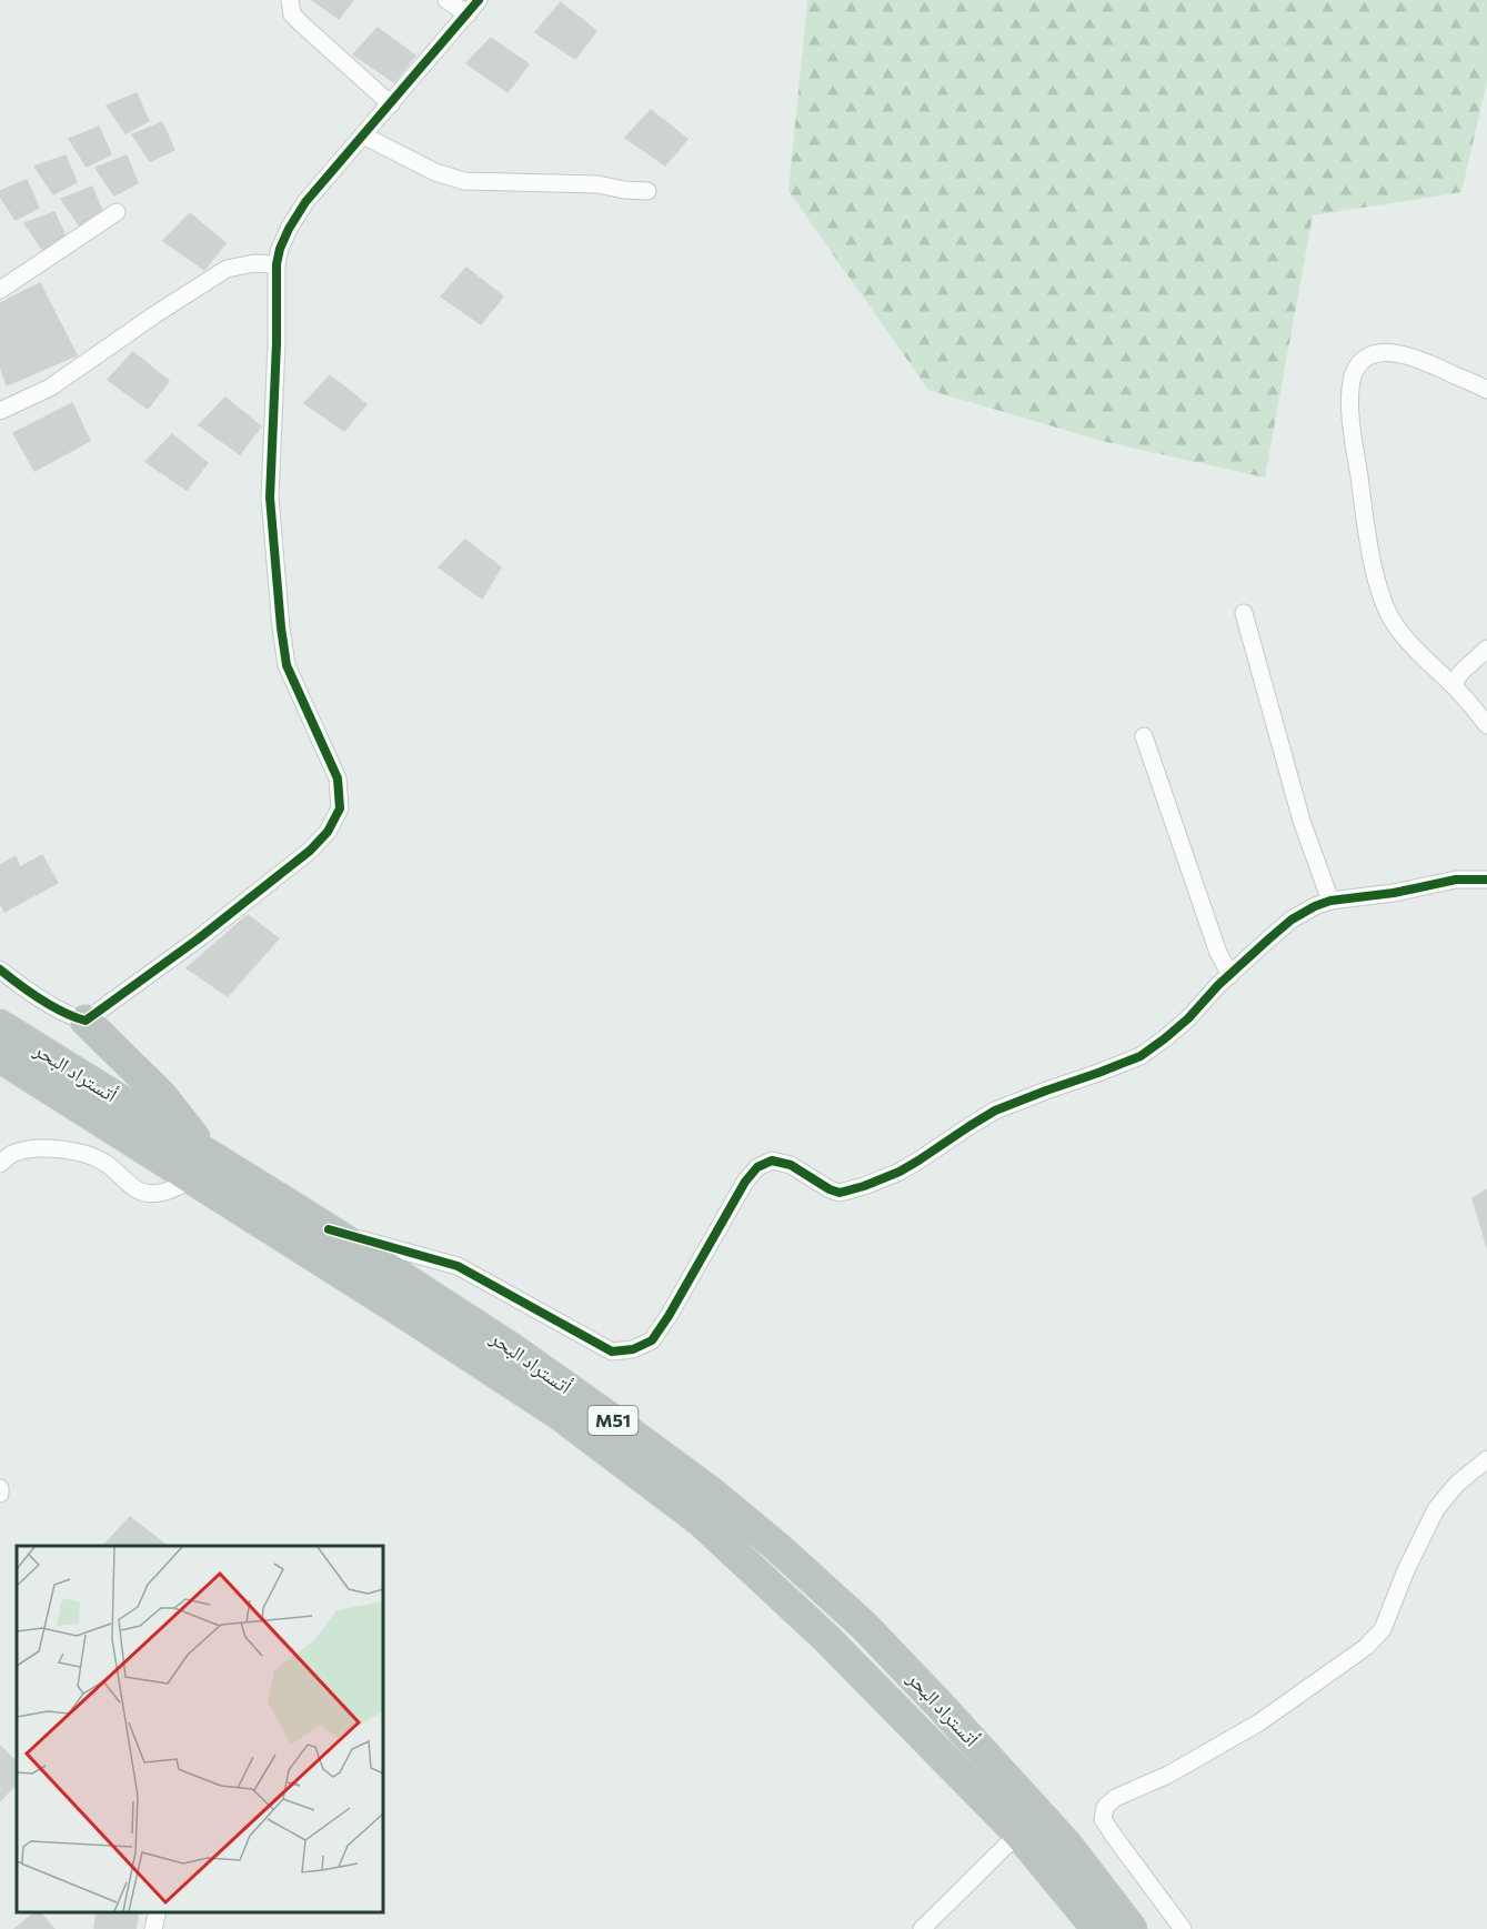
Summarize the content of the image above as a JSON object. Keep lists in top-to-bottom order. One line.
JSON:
{"streets":{"highway":["أتستراد البحر","M51"]}}
